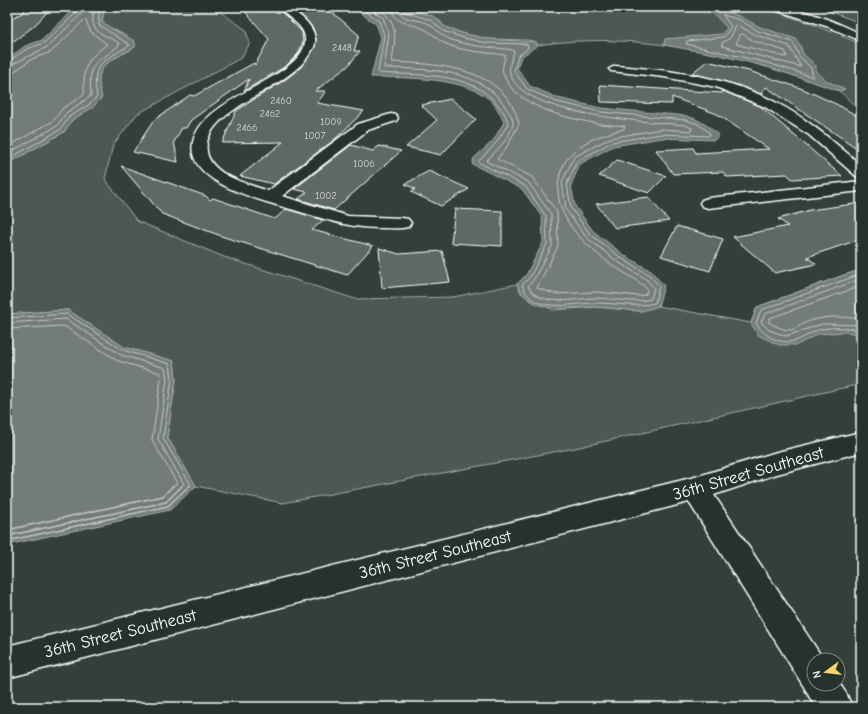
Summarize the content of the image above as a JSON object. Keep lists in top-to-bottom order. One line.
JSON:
{"streets":{"street":["36th Street Southeast"]},"house_numbers":["2448","2460","2462","1009","2466","1007","1006","1002"],"north":"left"}
